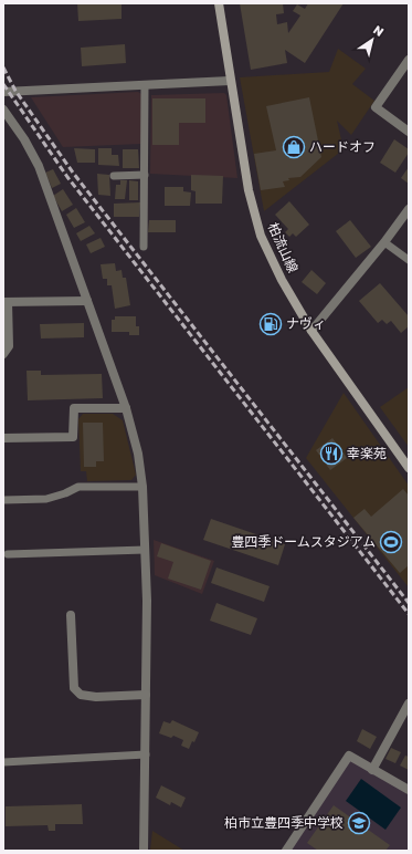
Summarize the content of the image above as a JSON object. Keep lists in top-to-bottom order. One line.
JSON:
{"streets":{"main road":["柏流山線"]},"places":{"shop":["ハードオフ"],"fuel station":["ナヴィ"],"restaurant":["幸楽苑"],"sports":["豊四季ドームスタジアム"],"school or university":["柏市立豊四季中学校"]},"north":"top right"}
